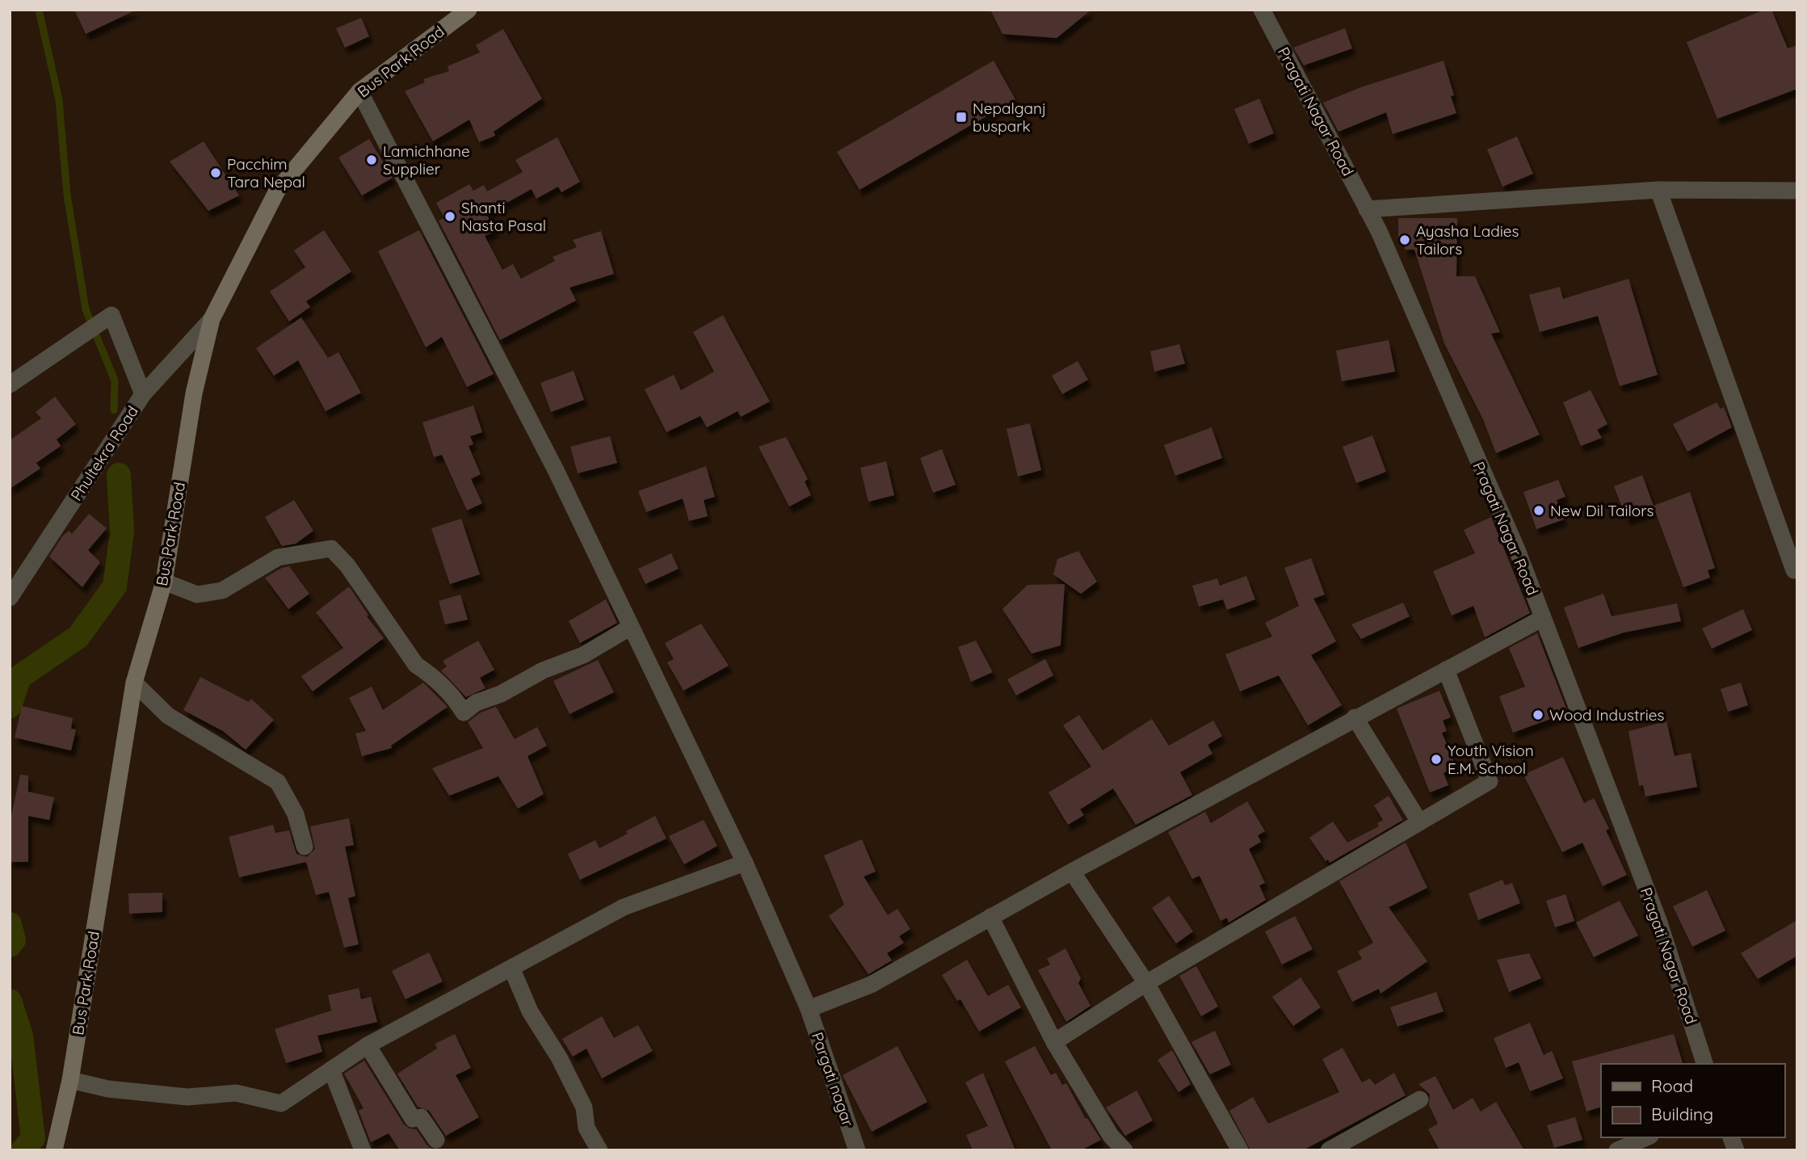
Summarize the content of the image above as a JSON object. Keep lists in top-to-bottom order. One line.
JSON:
{"streets":{"main road":["Bus Park Road"],"street":["Pragati Nagar Road","Phultekra Road","Pargati nagar"]},"crossings":[["Bus Park Road","Phultekra Road"],["Bus Park Road","Pargati nagar"]],"places":{"transit":["Nepalganj buspark"],"other":["Lamichhane Supplier","Pacchim Tara Nepal","Shanti Nasta Pasal","Ayasha Ladies Tailors","New Dil Tailors","Wood Industries","Youth Vision E.M. School"]},"legend":["Road","Building"]}
